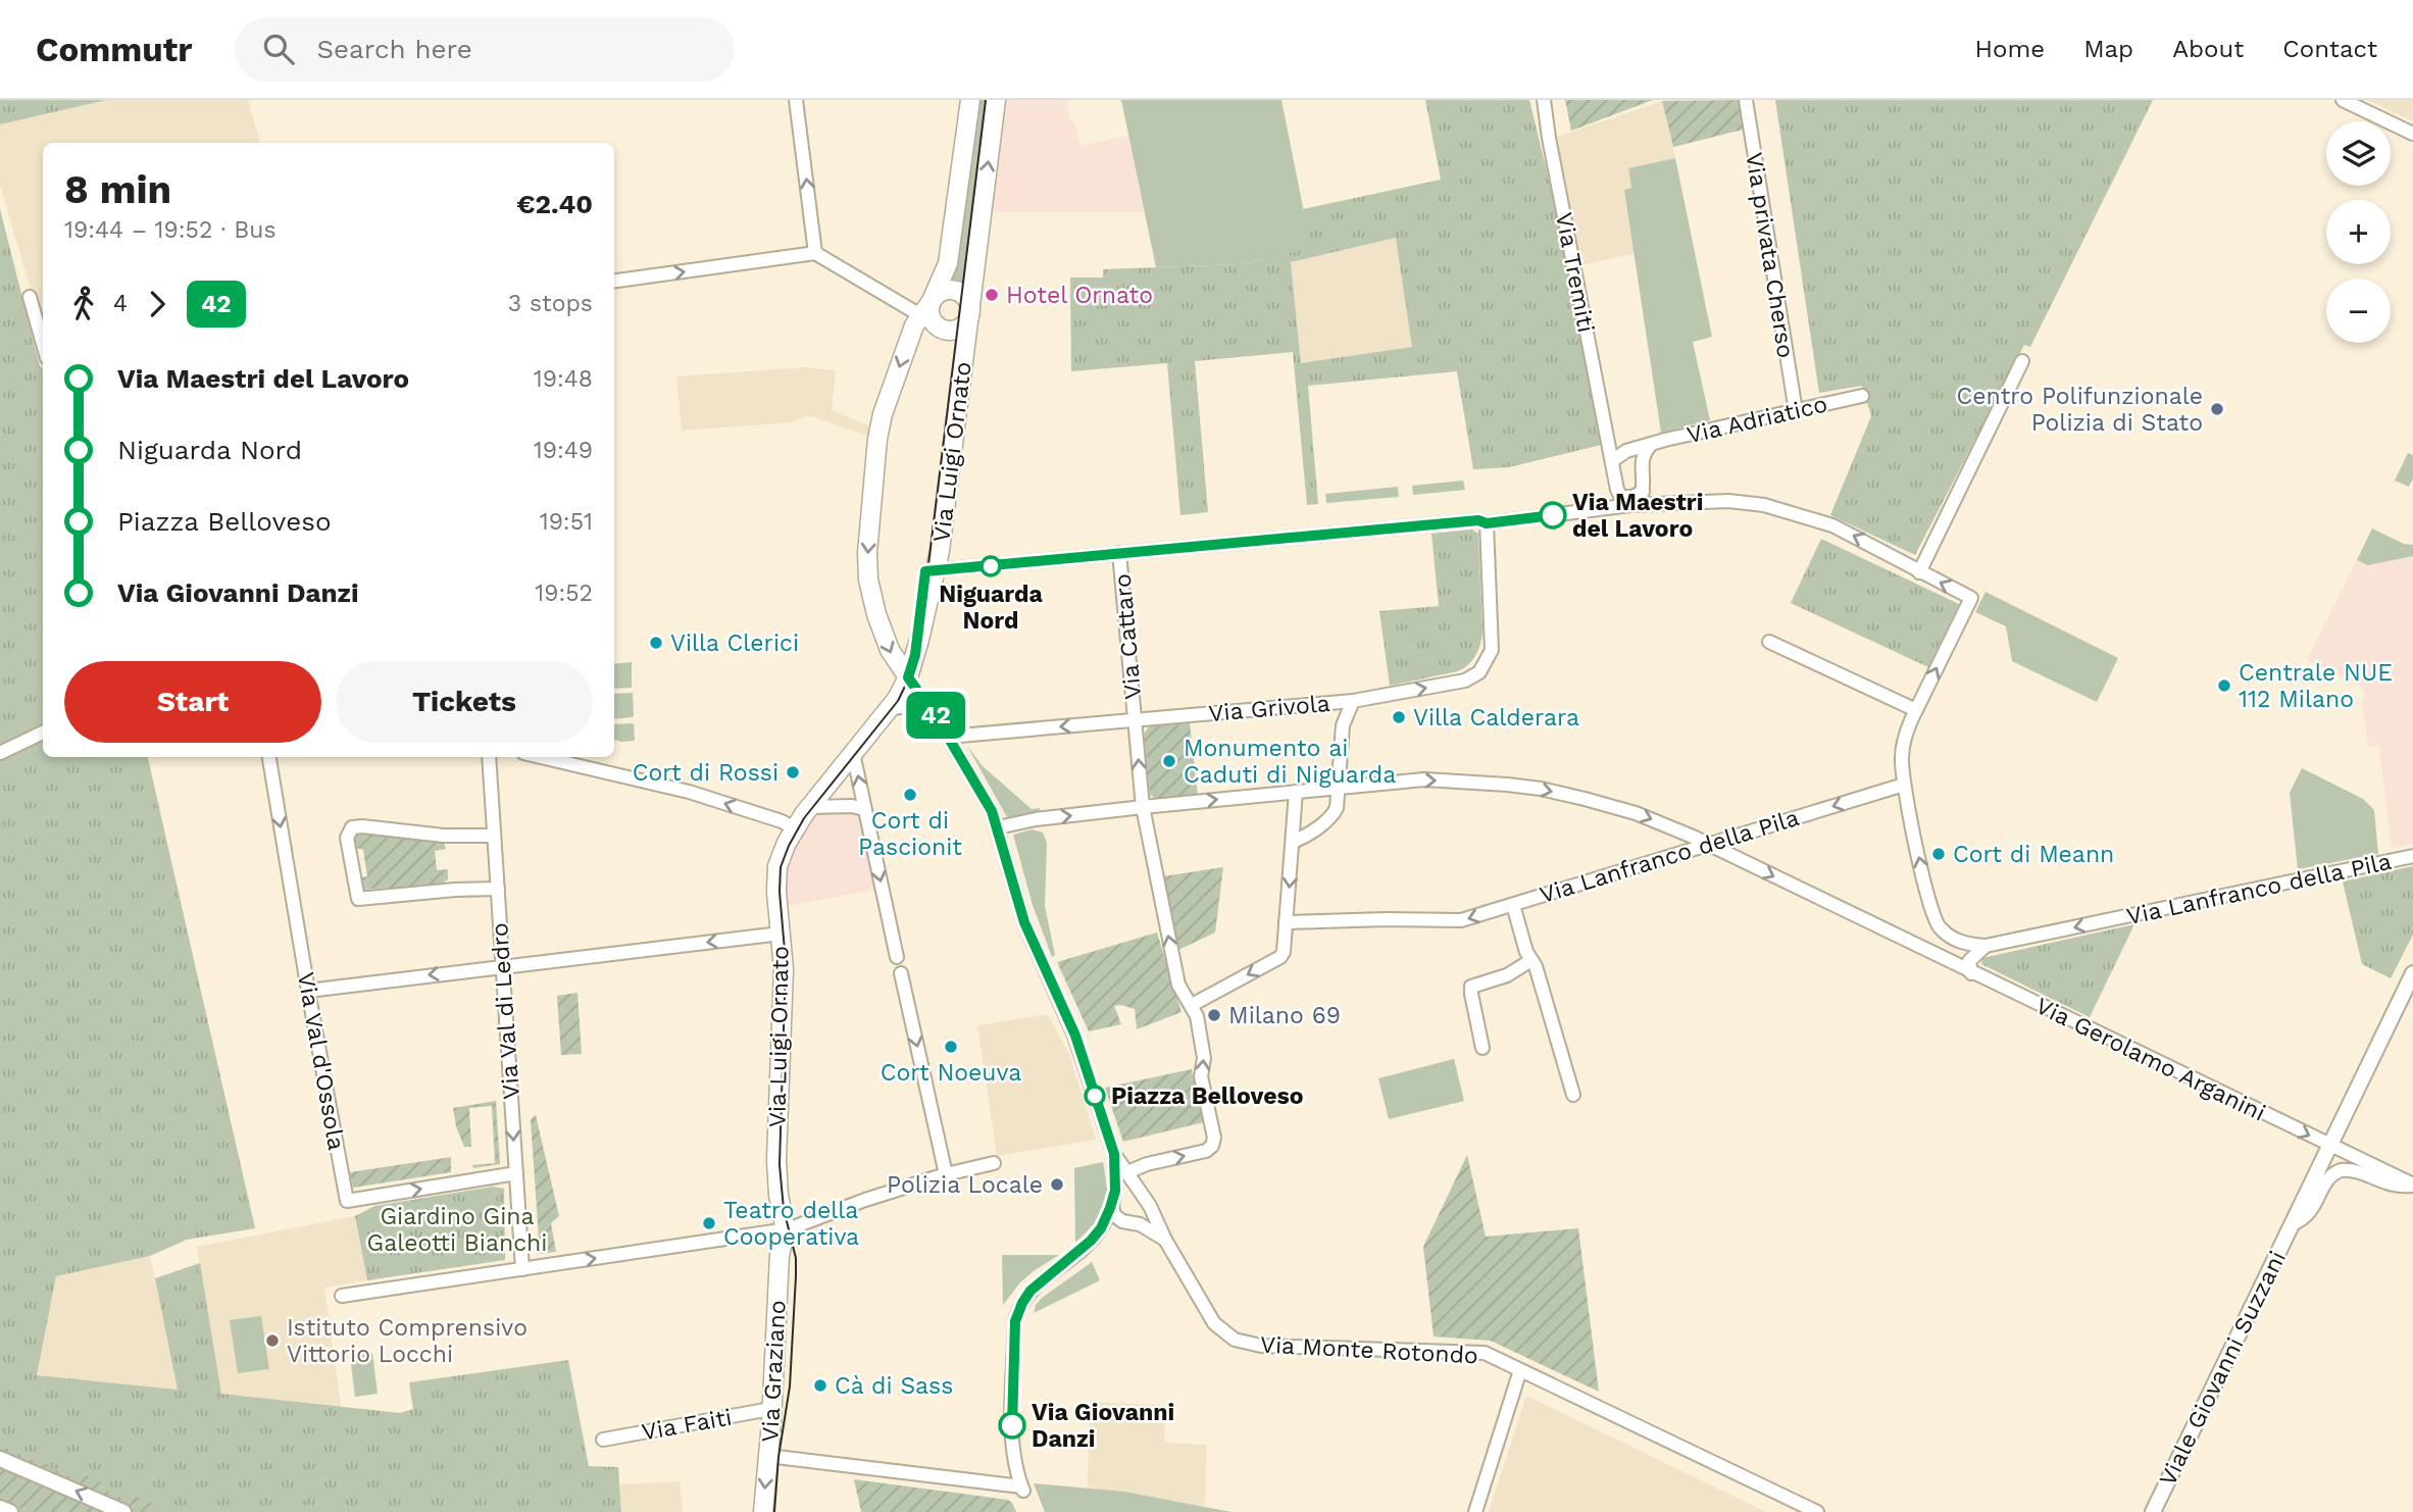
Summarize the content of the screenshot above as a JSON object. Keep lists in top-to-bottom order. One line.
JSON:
{"streets":{"main road":["Via Luigi Ornato","Via Graziano"],"street":["Via privata Cherso","Via Tremiti","Via Adriatico","Via Cattaro","Via Grivola","Via Lanfranco della Pila","Via Val di Ledro","Via Gerolamo Arganini","Via Val d'Ossola","Via Monte Rotondo","Viale Giovanni Suzzani","Via Faiti"]},"crossings":[["Via privata Cherso","Via Adriatico"],["Via Tremiti","Via Adriatico"],["Via Luigi Ornato","Via Graziano"],["Via Cattaro","Via Grivola"],["Via Cattaro","Via Gerolamo Arganini"],["Via Cattaro","Via Monte Rotondo"],["Via Lanfranco della Pila","Via Gerolamo Arganini"],["Via Val di Ledro","Via Val d'Ossola"],["Via Gerolamo Arganini","Viale Giovanni Suzzani"],["Via Graziano","Via Faiti"]],"one_way":["Via Cattaro","Via Lanfranco della Pila","Via Val di Ledro","Via Gerolamo Arganini"],"parks":["Giardino Gina Galeotti Bianchi"],"places":["Hotel Ornato","Centro Polifunzionale Polizia di Stato","Via Maestri del Lavoro","Niguarda Nord","Villa Clerici","Centrale NUE 112 Milano","Villa Calderara","Monumento ai Caduti di Niguarda","Cort di Rossi","Cort di Pascionit","Cort di Meann","Milano 69","Cort Noeuva","Piazza Belloveso","Polizia Locale","Teatro della Cooperativa","Istituto Comprensivo Vittorio Locchi","Cà di Sass","Via Giovanni Danzi"],"lines":["bus line 42"],"page":{"header":"Commutr","search":"Search here","nav":["Home","Map","About","Contact"],"on_map":"42","map_buttons":["+","−"],"heading":["8 min","19:44 – 19:52 · Bus","€2.40"],"legs":["4","42","3 stops"],"list":[{"name":"Via Maestri del Lavoro","value":"19:48"},{"name":"Niguarda Nord","value":"19:49"},{"name":"Piazza Belloveso","value":"19:51"},{"name":"Via Giovanni Danzi","value":"19:52"}],"buttons":["Start","Tickets"]}}
